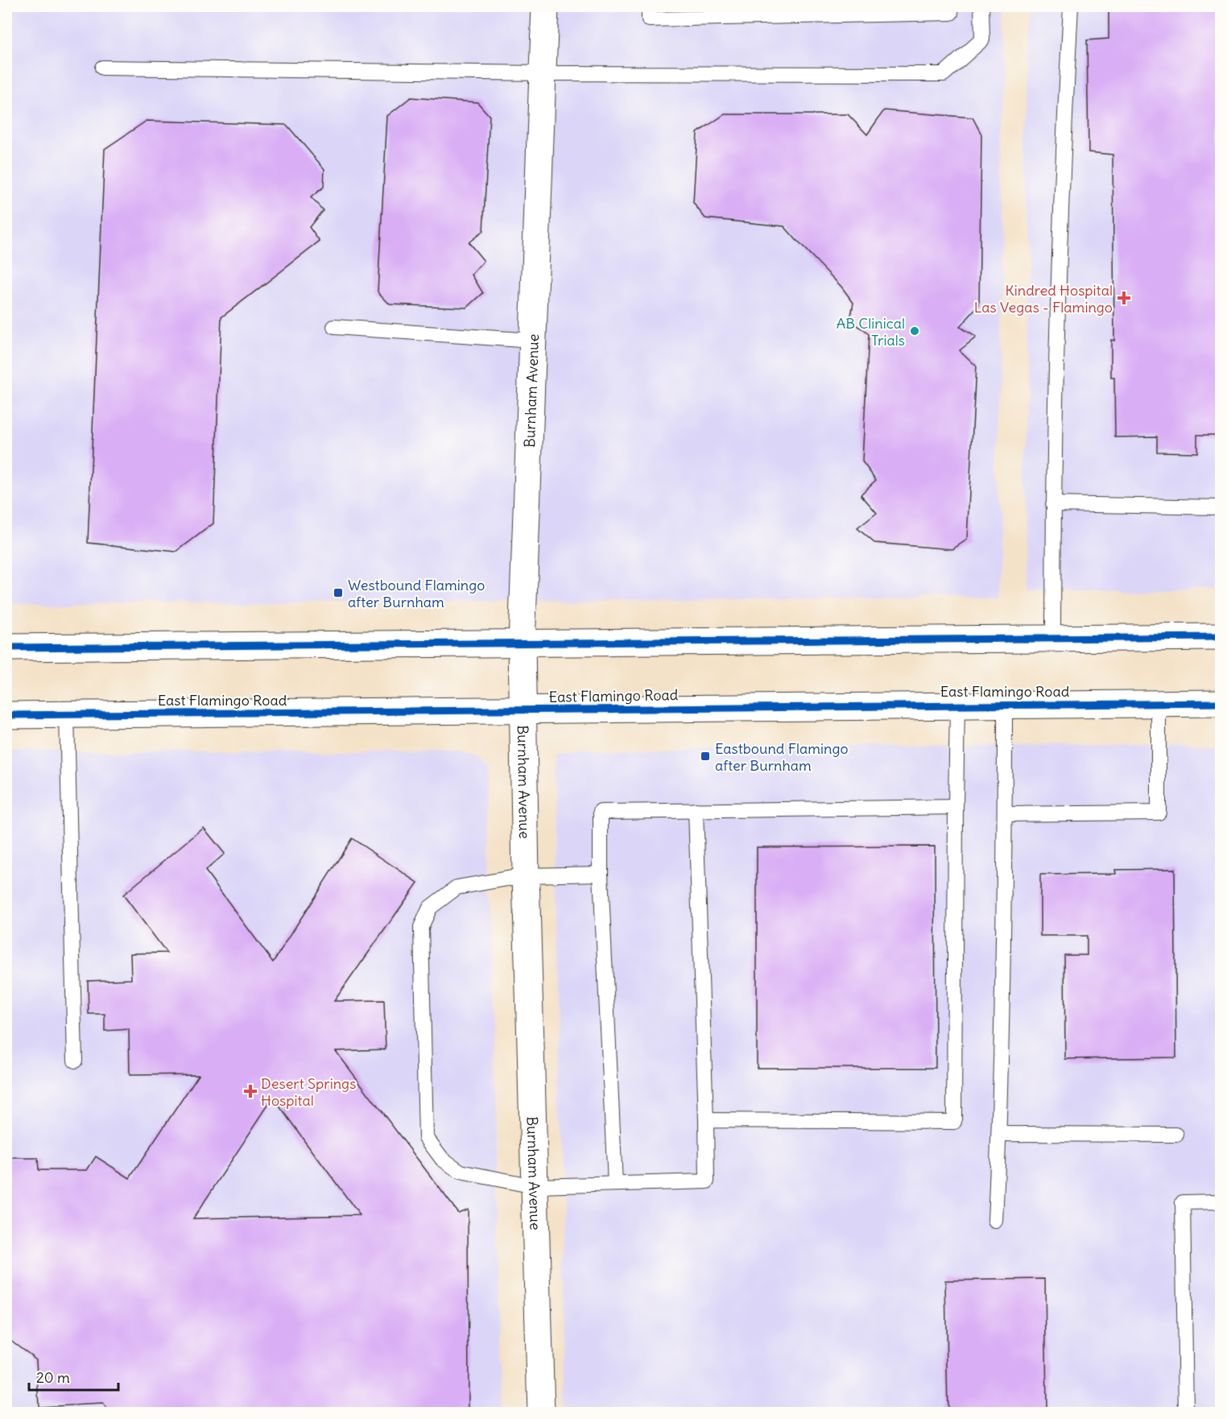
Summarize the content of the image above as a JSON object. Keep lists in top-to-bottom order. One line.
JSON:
{"streets":{"main road":["Burnham Avenue","East Flamingo Road"]},"crossings":[["Burnham Avenue","East Flamingo Road"]],"places":{"health":["Kindred Hospital Las Vegas - Flamingo","Desert Springs Hospital"],"other":["AB Clinical Trials"],"transit":["Westbound Flamingo after Burnham","Eastbound Flamingo after Burnham"]},"scale_bar":"20 m"}
